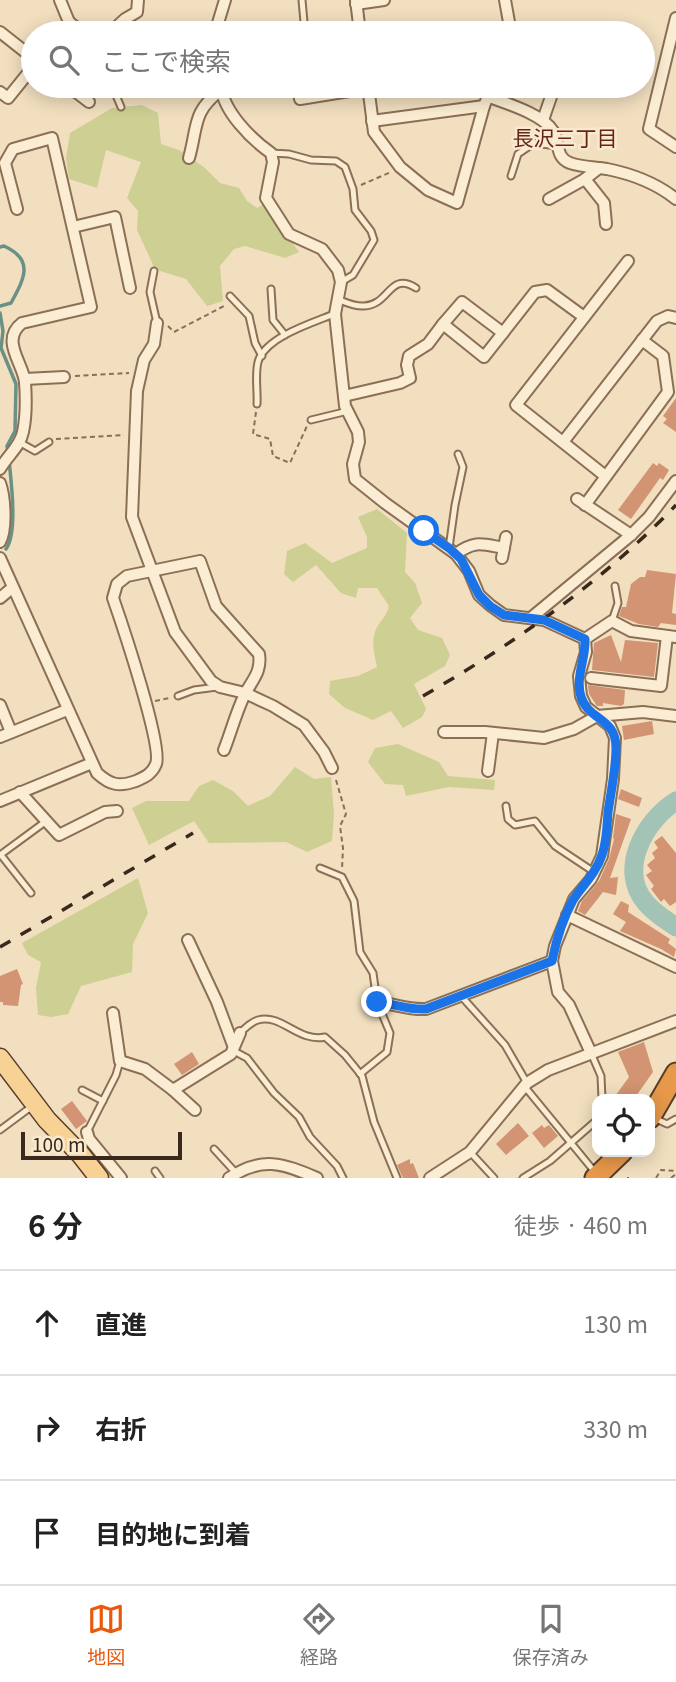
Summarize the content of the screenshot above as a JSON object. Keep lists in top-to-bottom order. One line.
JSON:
{"districts":["長沢三丁目"],"scale_bar":"100 m","page":{"search":"ここで検索","scale":"100 m","heading":["6 分","徒歩 · 460 m"],"list":[["直進","130 m"],["右折","330 m"],"目的地に到着"],"nav":["地図","経路","保存済み"]}}
